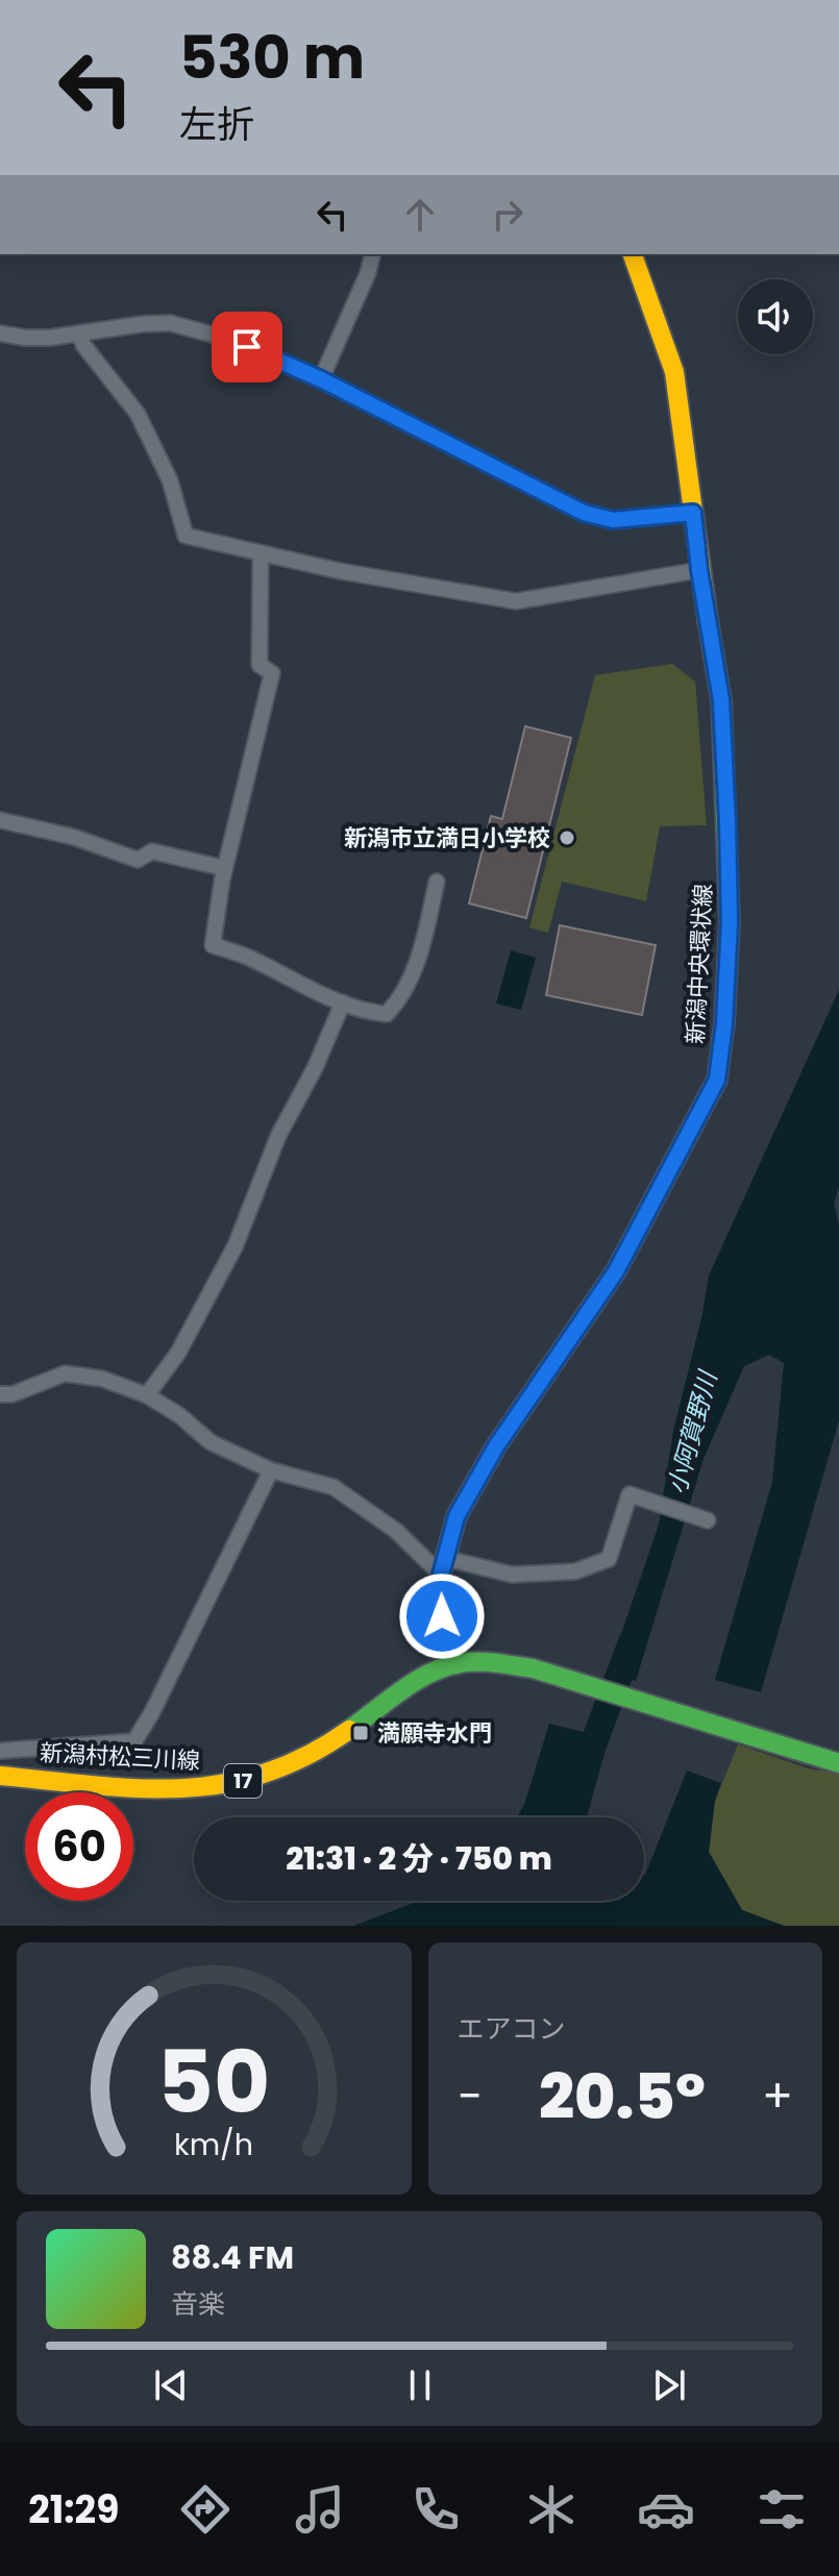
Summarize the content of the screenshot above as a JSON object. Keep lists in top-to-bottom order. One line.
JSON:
{"streets":{"main road":["新潟中央環状線","新潟村松三川線","17"]},"crossings":[["新潟中央環状線","新潟村松三川線"],["新潟中央環状線","17"],["新潟村松三川線","17"]],"water":["小阿賀野川"],"places":{"other":["新潟市立満日小学校"],"transit":["満願寺水門"]},"page":{"turn":["530 m","左折"],"limit":"60","trip":"21:31 · 2 分 · 750 m","tile":"エアコン","heat":["−","20.5°","+"],"song":["88.4 FM","音楽"],"tabs":"21:29","gauge":["50","km/h"]}}
